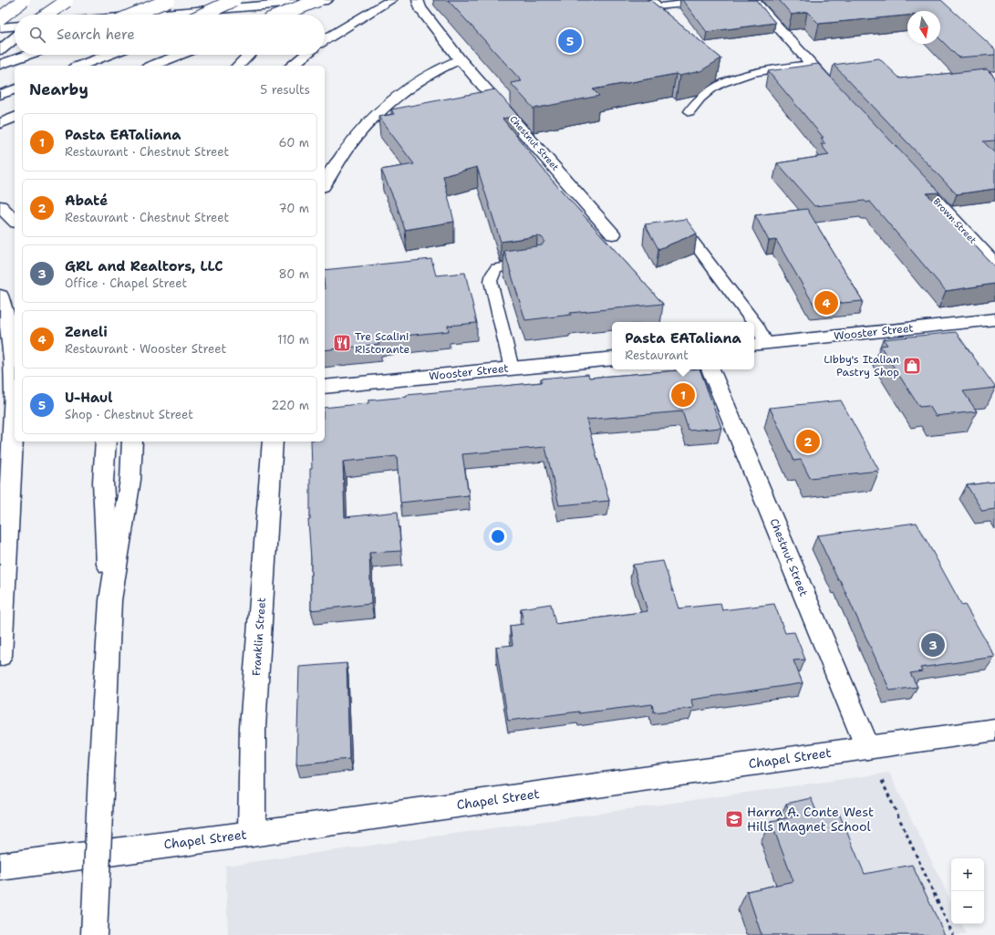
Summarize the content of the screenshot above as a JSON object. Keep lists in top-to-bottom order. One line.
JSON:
{"streets":{"main road":["Chestnut Street","Brown Street","Wooster Street","Franklin Street","Chapel Street"]},"crossings":[["Chestnut Street","Chapel Street"],["Franklin Street","Chapel Street"]],"places":{"restaurant":["Tre Scalini Ristorante"],"shop":["Libby's Italian Pastry Shop"],"school or university":["Harra A. Conte West Hills Magnet School"]},"north":"bottom","page":{"search":"Search here","pins":["5","4","1","2","3"],"heading":["Nearby","5 results"],"list":[{"mark":"1","name":"Pasta EATaliana","note":"Restaurant · Chestnut Street","value":"60 m"},{"mark":"2","name":"Abaté","note":"Restaurant · Chestnut Street","value":"70 m"},{"mark":"3","name":"GRL and Realtors, LLC","note":"Office · Chapel Street","value":"80 m"},{"mark":"4","name":"Zeneli","note":"Restaurant · Wooster Street","value":"110 m"},{"mark":"5","name":"U-Haul","note":"Shop · Chestnut Street","value":"220 m"}],"popup":["Pasta EATaliana","Restaurant"],"map_buttons":["+","−"]}}
